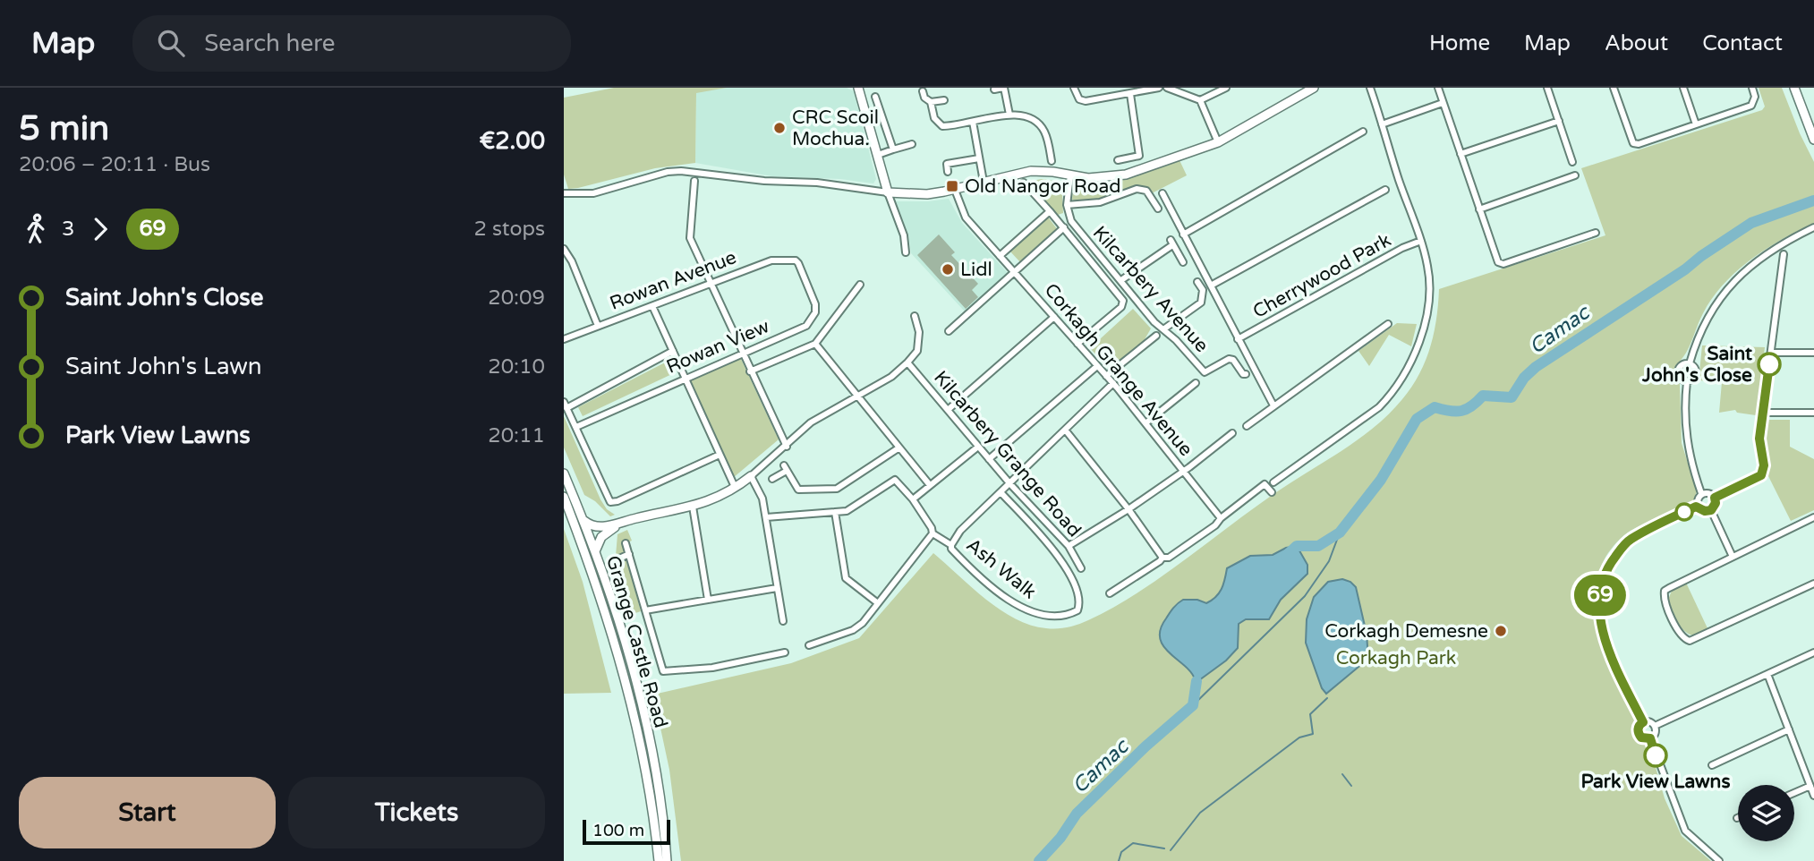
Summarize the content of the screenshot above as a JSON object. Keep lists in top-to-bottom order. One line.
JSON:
{"streets":{"main road":["Grange Castle Road"],"street":["Cherrywood Park","Rowan Avenue","Kilcarbery Avenue","Rowan View","Corkagh Grange Avenue","Kilcarbery Grange Road","Ash Walk"]},"crossings":[["Rowan Avenue","Rowan View"]],"water":["Camac"],"parks":["Corkagh Park"],"places":{"other":["CRC Scoil Mochua.","Lidl","Saint John's Close","Corkagh Demesne","Park View Lawns"],"transit":["Old Nangor Road"]},"lines":["bus line 69"],"scale_bar":"100 m","page":{"header":"Map","search":"Search here","nav":["Home","Map","About","Contact"],"heading":["5 min","20:06 – 20:11 · Bus","€2.00"],"on_map":"69","legs":["3","69","2 stops"],"list":[{"name":"Saint John's Close","value":"20:09"},{"name":"Saint John's Lawn","value":"20:10"},{"name":"Park View Lawns","value":"20:11"}],"buttons":["Start","Tickets"],"scale":"100 m"}}
